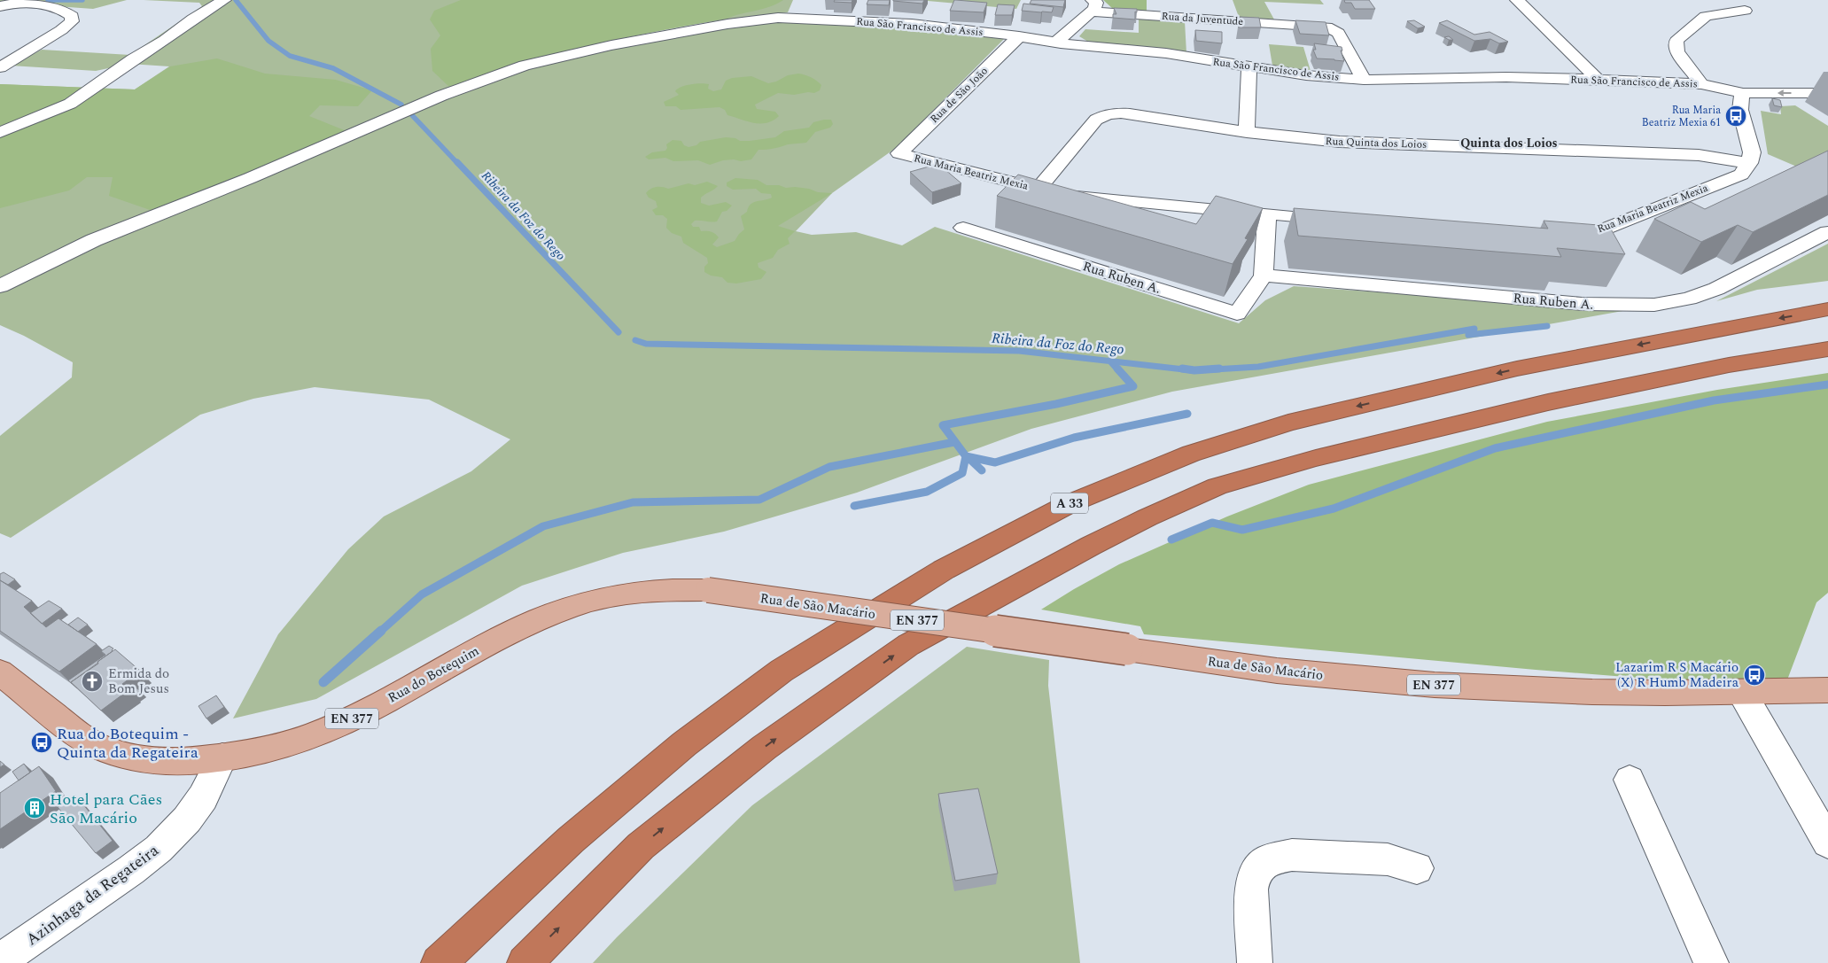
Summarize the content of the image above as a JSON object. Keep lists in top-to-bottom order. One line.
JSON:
{"streets":{"highway":["A 33"],"main road":["Rua de São Macário","EN 377","Rua do Botequim"],"street":["Rua da Juventude","Rua São Francisco de Assis","Rua de São João","Rua Quinta dos Loios","Rua Maria Beatriz Mexia","Rua Ruben A.","Azinhaga da Regateira"]},"crossings":[["Rua da Juventude","Rua São Francisco de Assis"],["Rua São Francisco de Assis","Rua de São João"],["Rua de São João","Rua Maria Beatriz Mexia"],["Rua Quinta dos Loios","Rua Maria Beatriz Mexia"],["Rua de São Macário","Rua do Botequim"],["Rua do Botequim","Azinhaga da Regateira"]],"districts":["Quinta dos Loios"],"water":["Ribeira da Foz do Rego"],"places":{"bus stop":["Rua Maria Beatriz Mexia 61","Lazarim R S Macário (X) R Humb Madeira","Rua do Botequim - Quinta da Regateira"],"church":["Ermida do Bom Jesus"],"building":["Hotel para Cães São Macário"]}}
